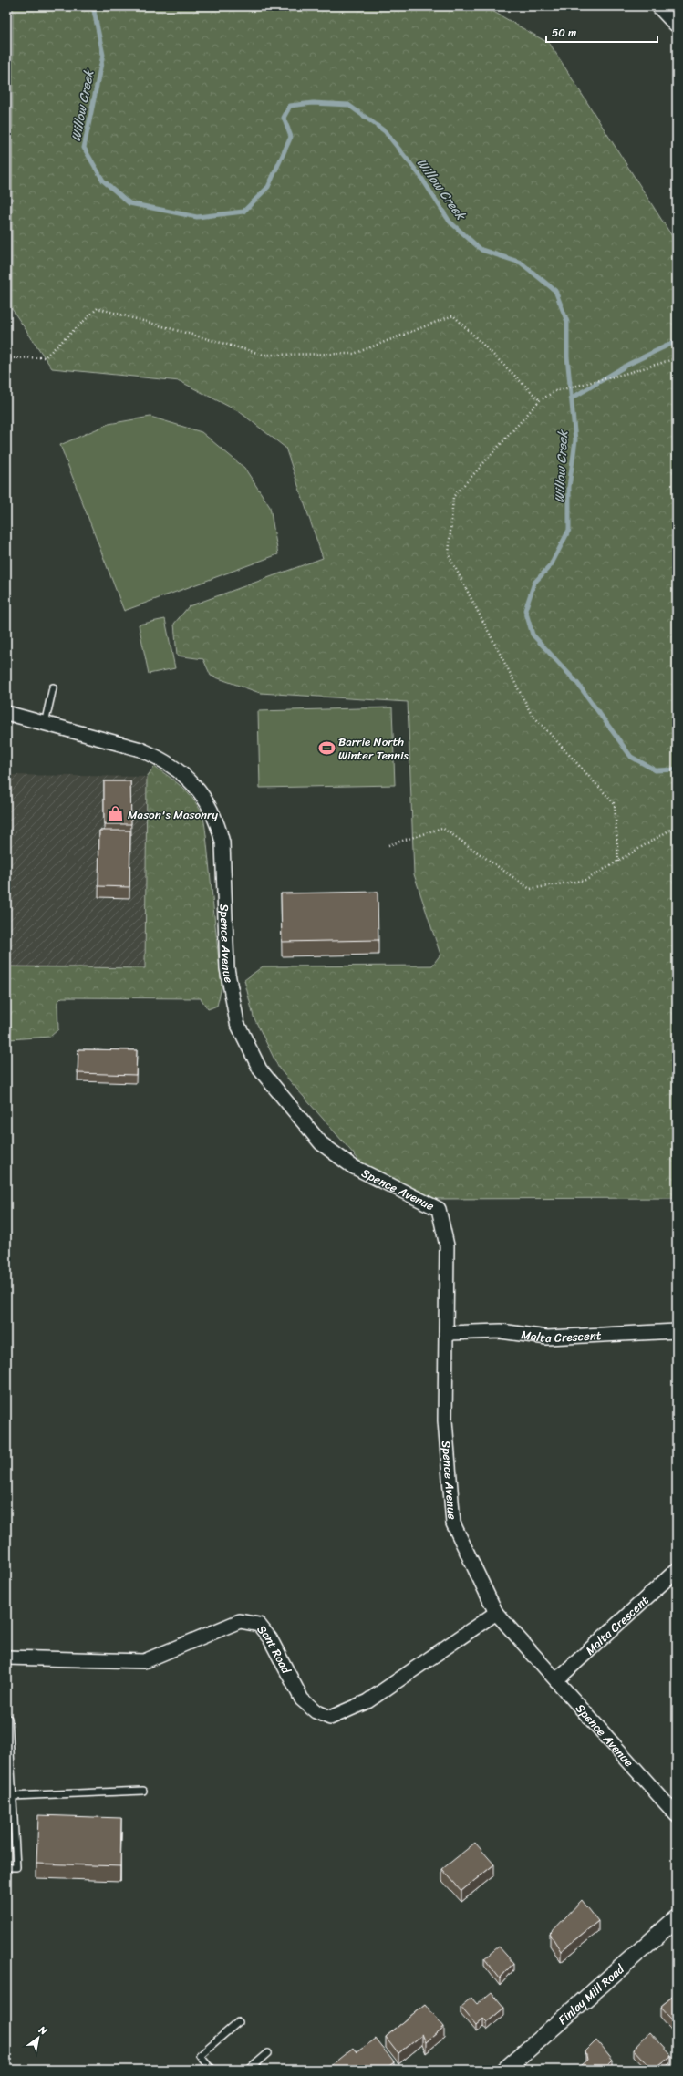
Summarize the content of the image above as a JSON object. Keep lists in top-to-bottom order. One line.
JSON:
{"streets":{"street":["Spence Avenue","Malta Crescent","Sant Road","Finlay Mill Road"]},"crossings":[["Spence Avenue","Malta Crescent"],["Spence Avenue","Sant Road"]],"water":["Willow Creek"],"places":{"sports":["Barrie North Winter Tennis"],"shop":["Mason's Masonry"]},"scale_bar":"50 m","north":"top right"}
